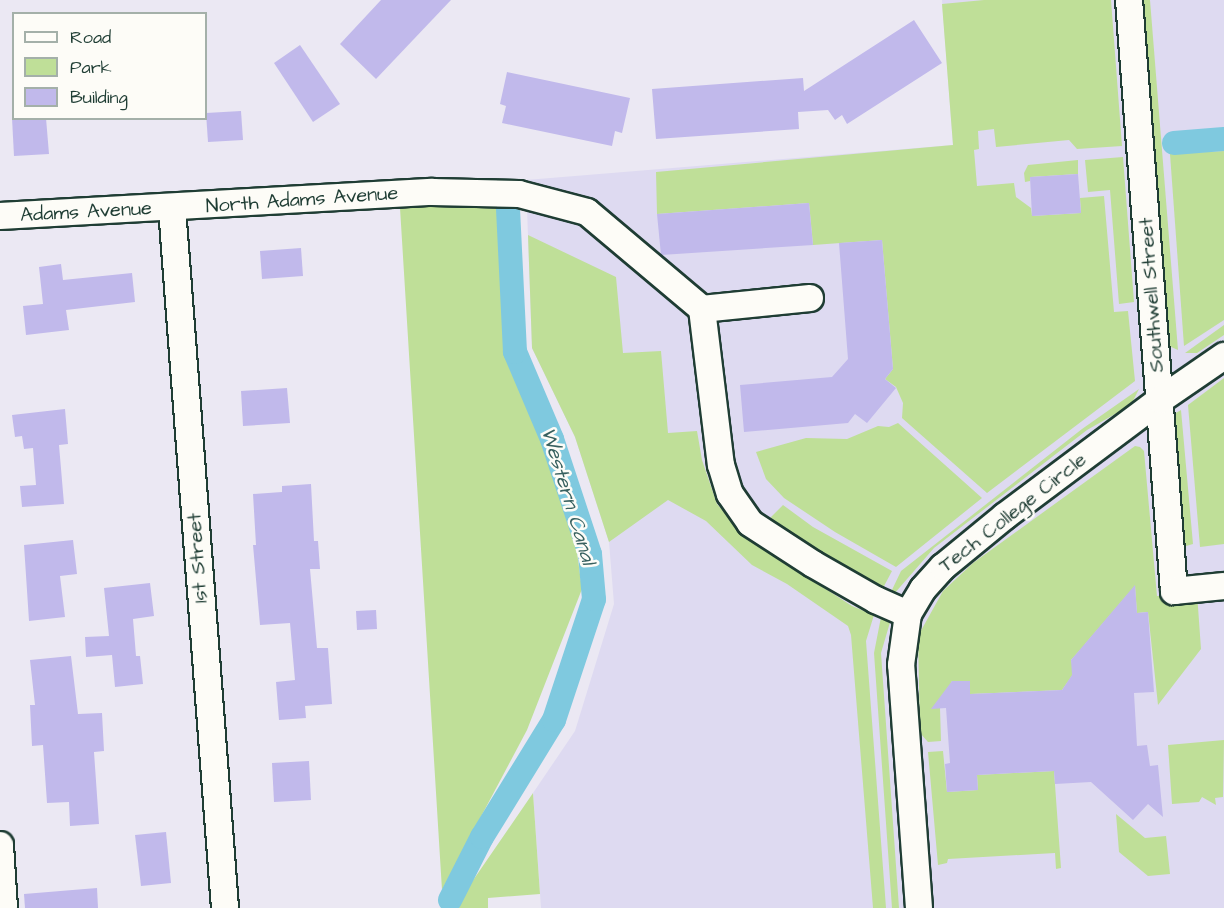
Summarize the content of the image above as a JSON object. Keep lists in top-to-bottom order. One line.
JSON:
{"streets":{"street":["North Adams Avenue","Adams Avenue","Southwell Street","Tech College Circle","1st Street"]},"crossings":[["North Adams Avenue","Adams Avenue"],["North Adams Avenue","1st Street"],["Adams Avenue","1st Street"],["Southwell Street","Tech College Circle"]],"water":["Western Canal"],"legend":["Road","Park","Building"]}
